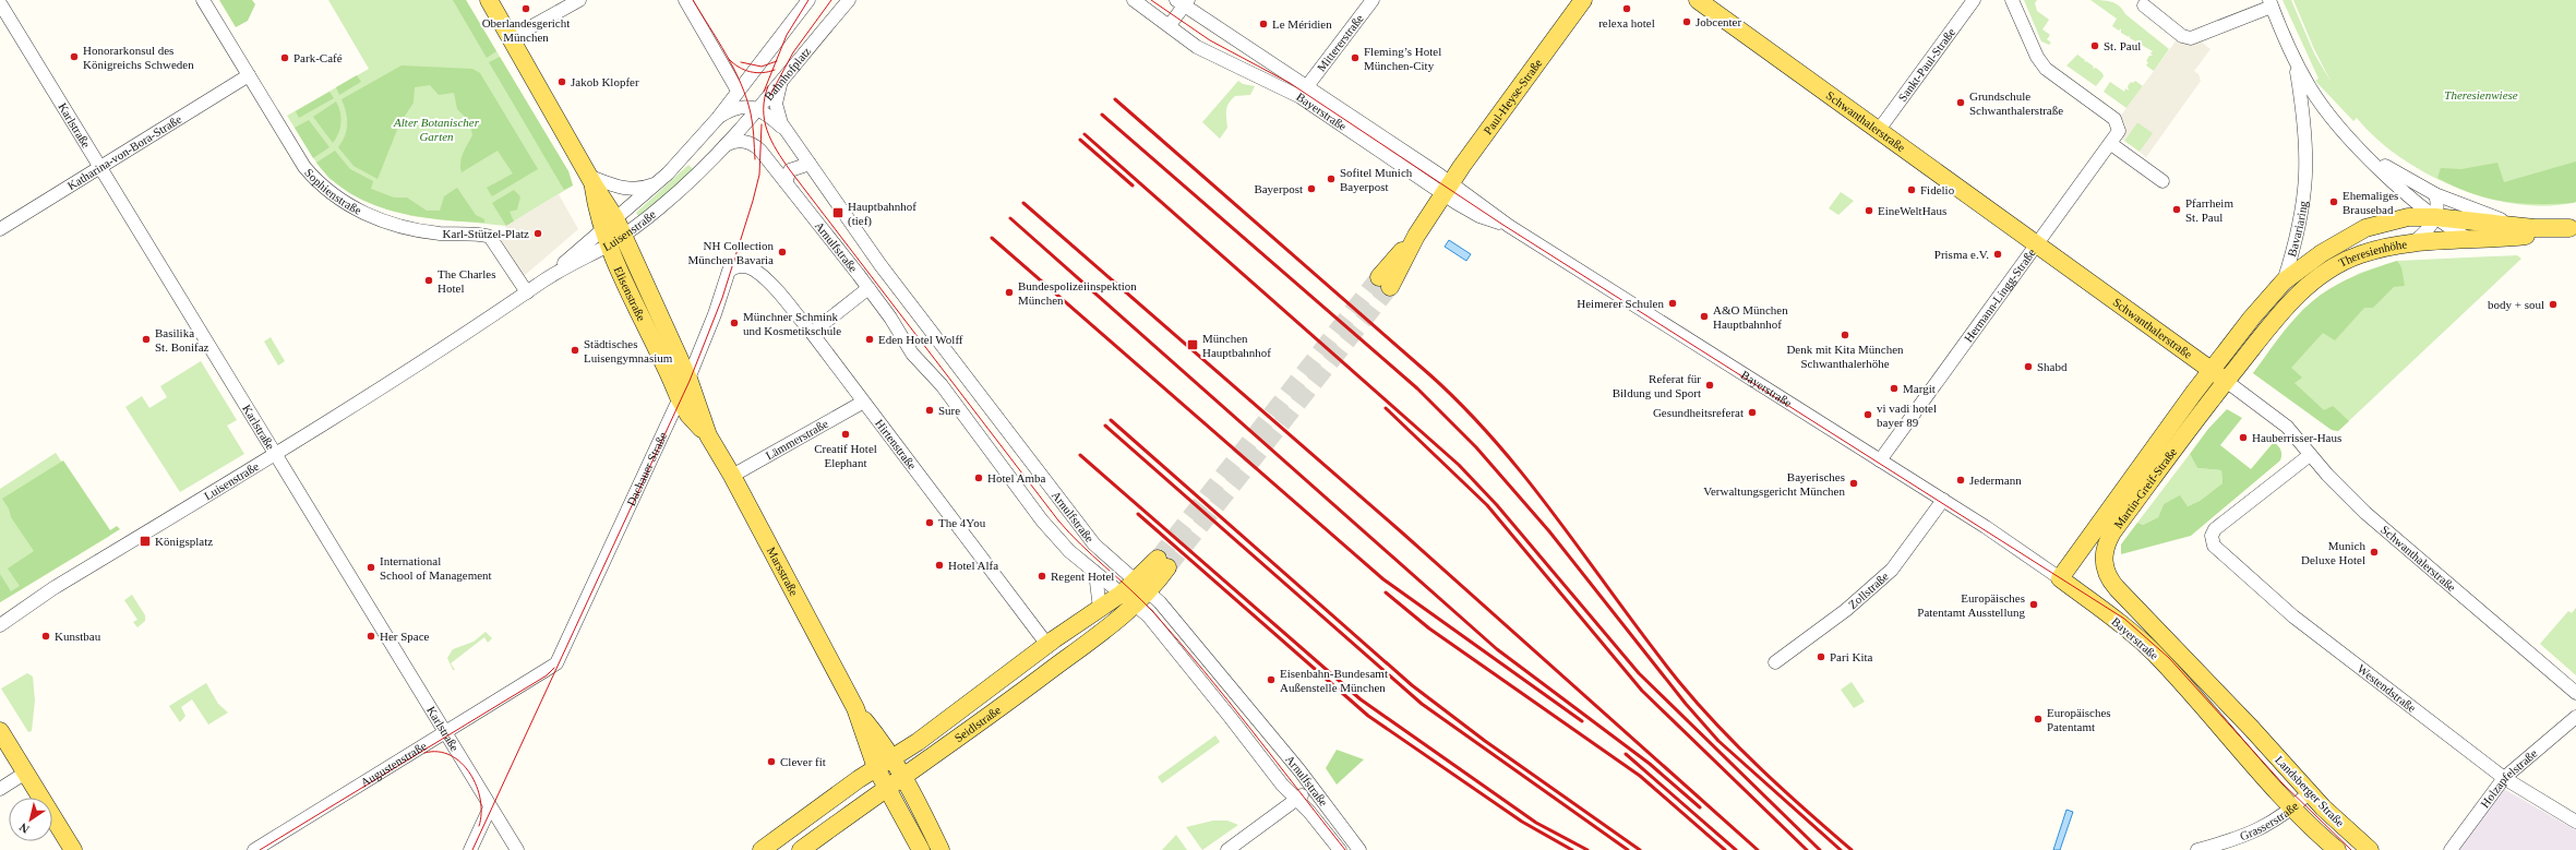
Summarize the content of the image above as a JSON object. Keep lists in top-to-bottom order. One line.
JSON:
{"streets":{"main road":["Paul-Heyse-Straße","Bayerstraße","Schwanthalerstraße","Bavariaring","Theresienhöhe","Elisenstraße","Martin-Greif-Straße","Marsstraße","Seidlstraße","Landsberger Straße"],"street":["Mittererstraße","Sankt-Paul-Straße","Bahnhofplatz","Karlstraße","Katharina-von-Bora-Straße","Sophienstraße","Luisenstraße","Arnulfstraße","Hermann-Lingg-Straße","Lämmerstraße","Hirtenstraße","Dachauer Straße","Zollstraße","Westendstraße","Augustenstraße","Holzapfelstraße","Grasserstraße"]},"crossings":[["Mittererstraße","Bayerstraße"],["Sankt-Paul-Straße","Schwanthalerstraße"],["Bahnhofplatz","Luisenstraße"],["Bahnhofplatz","Arnulfstraße"],["Paul-Heyse-Straße","Bayerstraße"],["Bayerstraße","Hermann-Lingg-Straße"],["Bayerstraße","Martin-Greif-Straße"],["Bayerstraße","Zollstraße"],["Bayerstraße","Landsberger Straße"],["Schwanthalerstraße","Bavariaring"],["Schwanthalerstraße","Theresienhöhe"],["Schwanthalerstraße","Hermann-Lingg-Straße"],["Schwanthalerstraße","Martin-Greif-Straße"],["Schwanthalerstraße","Westendstraße"],["Karlstraße","Katharina-von-Bora-Straße"],["Karlstraße","Luisenstraße"],["Karlstraße","Augustenstraße"],["Katharina-von-Bora-Straße","Sophienstraße"],["Sophienstraße","Luisenstraße"],["Luisenstraße","Arnulfstraße"],["Luisenstraße","Elisenstraße"],["Bavariaring","Theresienhöhe"],["Bavariaring","Martin-Greif-Straße"],["Arnulfstraße","Seidlstraße"],["Theresienhöhe","Martin-Greif-Straße"],["Elisenstraße","Dachauer Straße"],["Elisenstraße","Marsstraße"],["Lämmerstraße","Hirtenstraße"],["Lämmerstraße","Marsstraße"],["Hirtenstraße","Dachauer Straße"],["Hirtenstraße","Seidlstraße"],["Dachauer Straße","Marsstraße"],["Dachauer Straße","Augustenstraße"],["Marsstraße","Seidlstraße"],["Westendstraße","Holzapfelstraße"],["Landsberger Straße","Grasserstraße"]],"parks":["Theresienwiese","Alter Botanischer Garten"],"places":{"other":["Oberlandesgericht München","relexa hotel","Jobcenter","Le Méridien","St. Paul","Honorarkonsul des Königreichs Schweden","Park-Café","Fleming’s Hotel München-City","Jakob Klopfer","Grundschule Schwanthalerstraße","Sofitel Munich Bayerpost","Bayerpost","Fidelio","Ehemaliges Brausebad","Pfarrheim St. Paul","EineWeltHaus","Karl-Stützel-Platz","NH Collection München Bavaria","Prisma e.V.","The Charles Hotel","Bundespolizeiinspektion München","Heimerer Schulen","body + soul","A&O München Hauptbahnhof","Münchner Schmink und Kosmetikschule","Denk mit Kita München Schwanthalerhöhe","Basilika St. Bonifaz","Eden Hotel Wolff","Städtisches Luisengymnasium","Shabd","Referat für Bildung und Sport","Margit","Sure","Gesundheitsreferat","vi vadi hotel bayer 89","Creatif Hotel Elephant","Hauberrisser-Haus","Hotel Amba","Jedermann","Bayerisches Verwaltungsgericht München","The 4You","Munich Deluxe Hotel","Hotel Alfa","International School of Management","Regent Hotel","Europäisches Patentamt Ausstellung","Kunstbau","Her Space","Pari Kita","Eisenbahn-Bundesamt Außenstelle München","Europäisches Patentamt","Clever fit"],"transit":["Hauptbahnhof (tief)","München Hauptbahnhof","Königsplatz"]},"north":"bottom left"}
